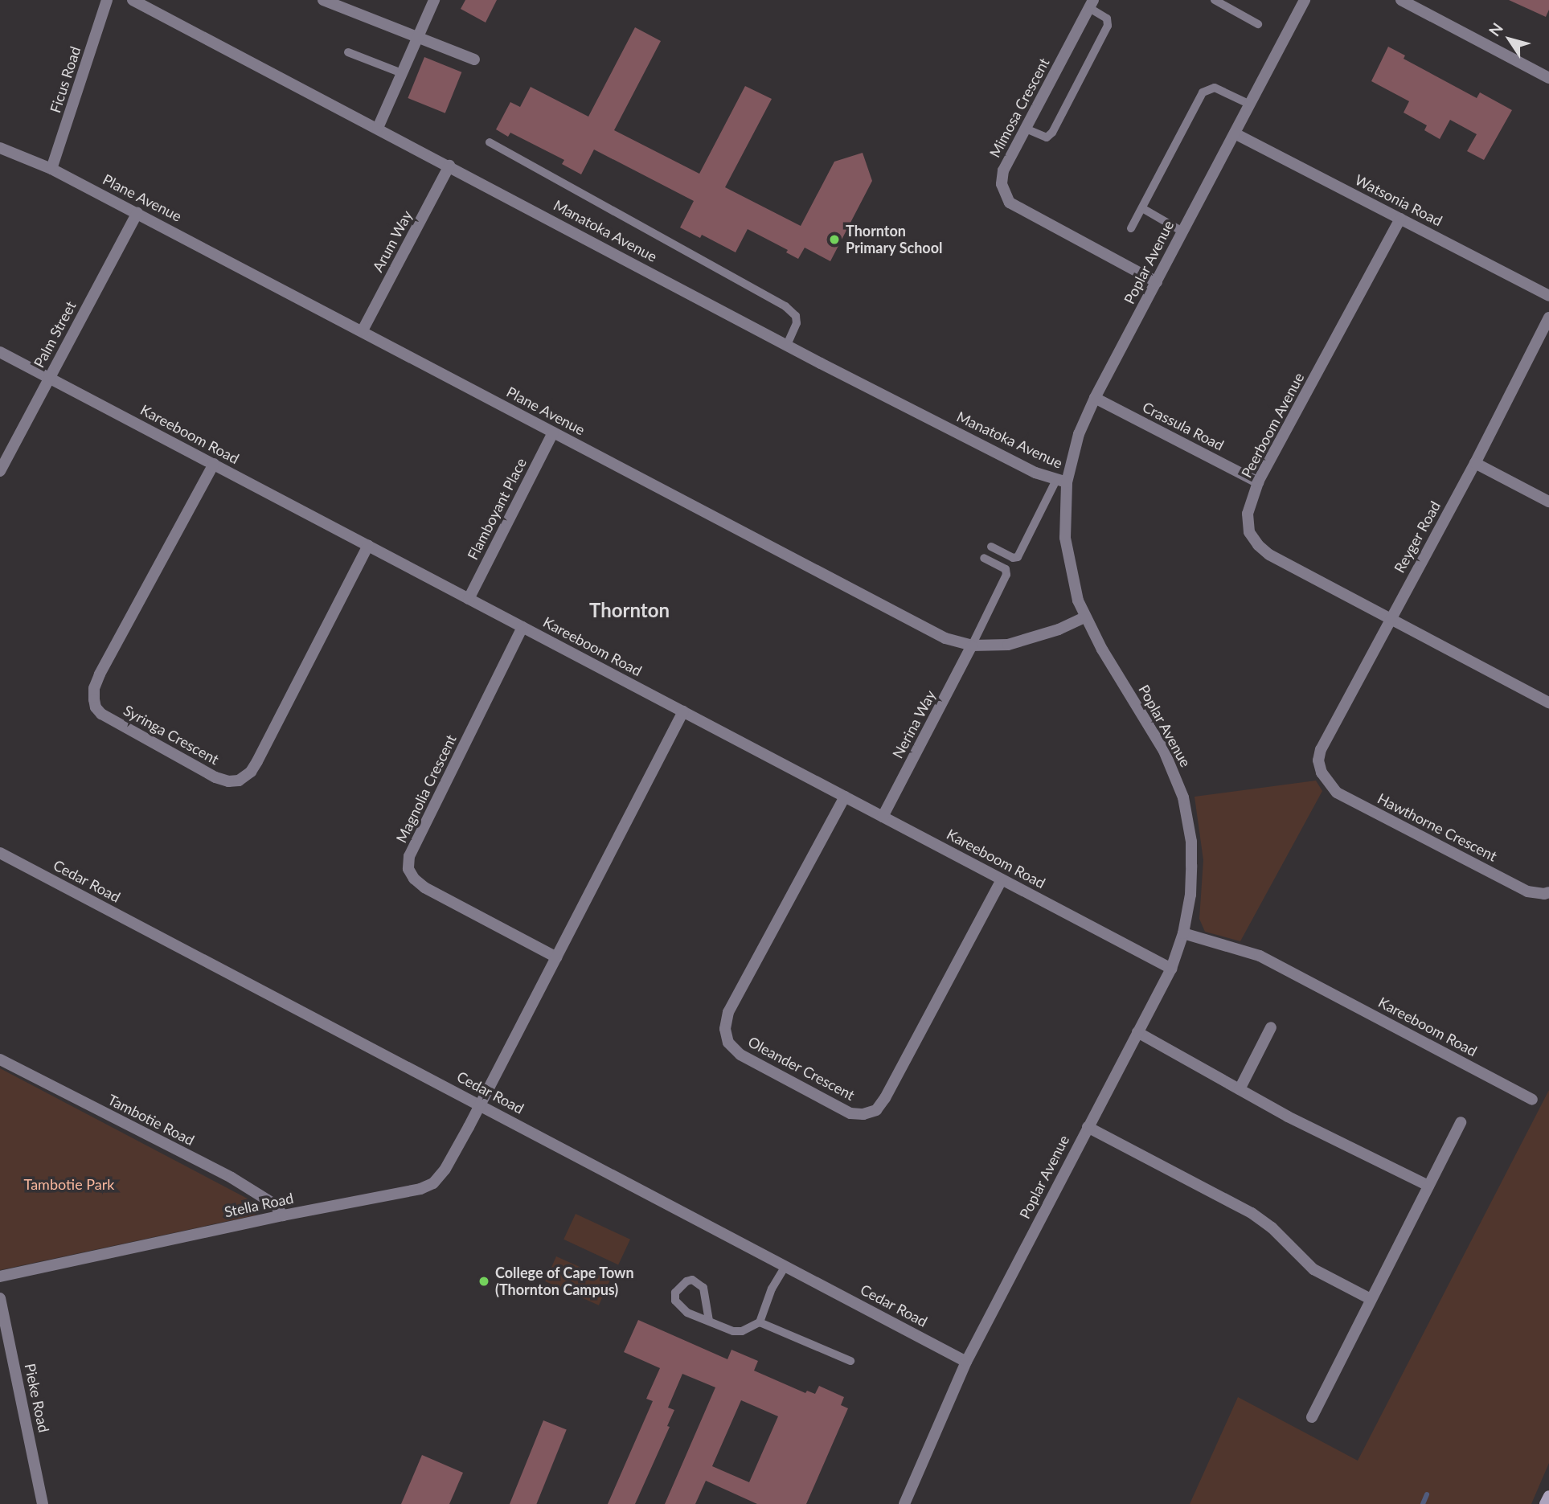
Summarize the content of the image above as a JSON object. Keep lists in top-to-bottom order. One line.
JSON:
{"streets":{"street":["Ficus Road","Mimosa Crescent","Plane Avenue","Watsonia Road","Manatoka Avenue","Arum Way","Poplar Avenue","Palm Street","Peerboom Avenue","Crassula Road","Kareeboom Road","Flamboyant Place","Reyger Road","Nerina Way","Syringa Crescent","Magnolia Crescent","Hawthorne Crescent","Cedar Road","Oleander Crescent","Tambotie Road","Stella Road","Pieke Road"]},"crossings":[["Ficus Road","Plane Avenue"],["Mimosa Crescent","Poplar Avenue"],["Plane Avenue","Arum Way"],["Plane Avenue","Poplar Avenue"],["Plane Avenue","Palm Street"],["Plane Avenue","Flamboyant Place"],["Plane Avenue","Nerina Way"],["Watsonia Road","Poplar Avenue"],["Watsonia Road","Peerboom Avenue"],["Manatoka Avenue","Arum Way"],["Manatoka Avenue","Poplar Avenue"],["Poplar Avenue","Crassula Road"],["Poplar Avenue","Kareeboom Road"],["Poplar Avenue","Cedar Road"],["Palm Street","Kareeboom Road"],["Peerboom Avenue","Crassula Road"],["Peerboom Avenue","Reyger Road"],["Kareeboom Road","Flamboyant Place"],["Kareeboom Road","Nerina Way"],["Kareeboom Road","Syringa Crescent"],["Kareeboom Road","Magnolia Crescent"],["Kareeboom Road","Oleander Crescent"],["Reyger Road","Hawthorne Crescent"],["Cedar Road","Stella Road"],["Tambotie Road","Stella Road"]],"districts":["Thornton"],"parks":["Tambotie Park"],"places":["Thornton Primary School","College of Cape Town (Thornton Campus)"],"north":"top left"}
